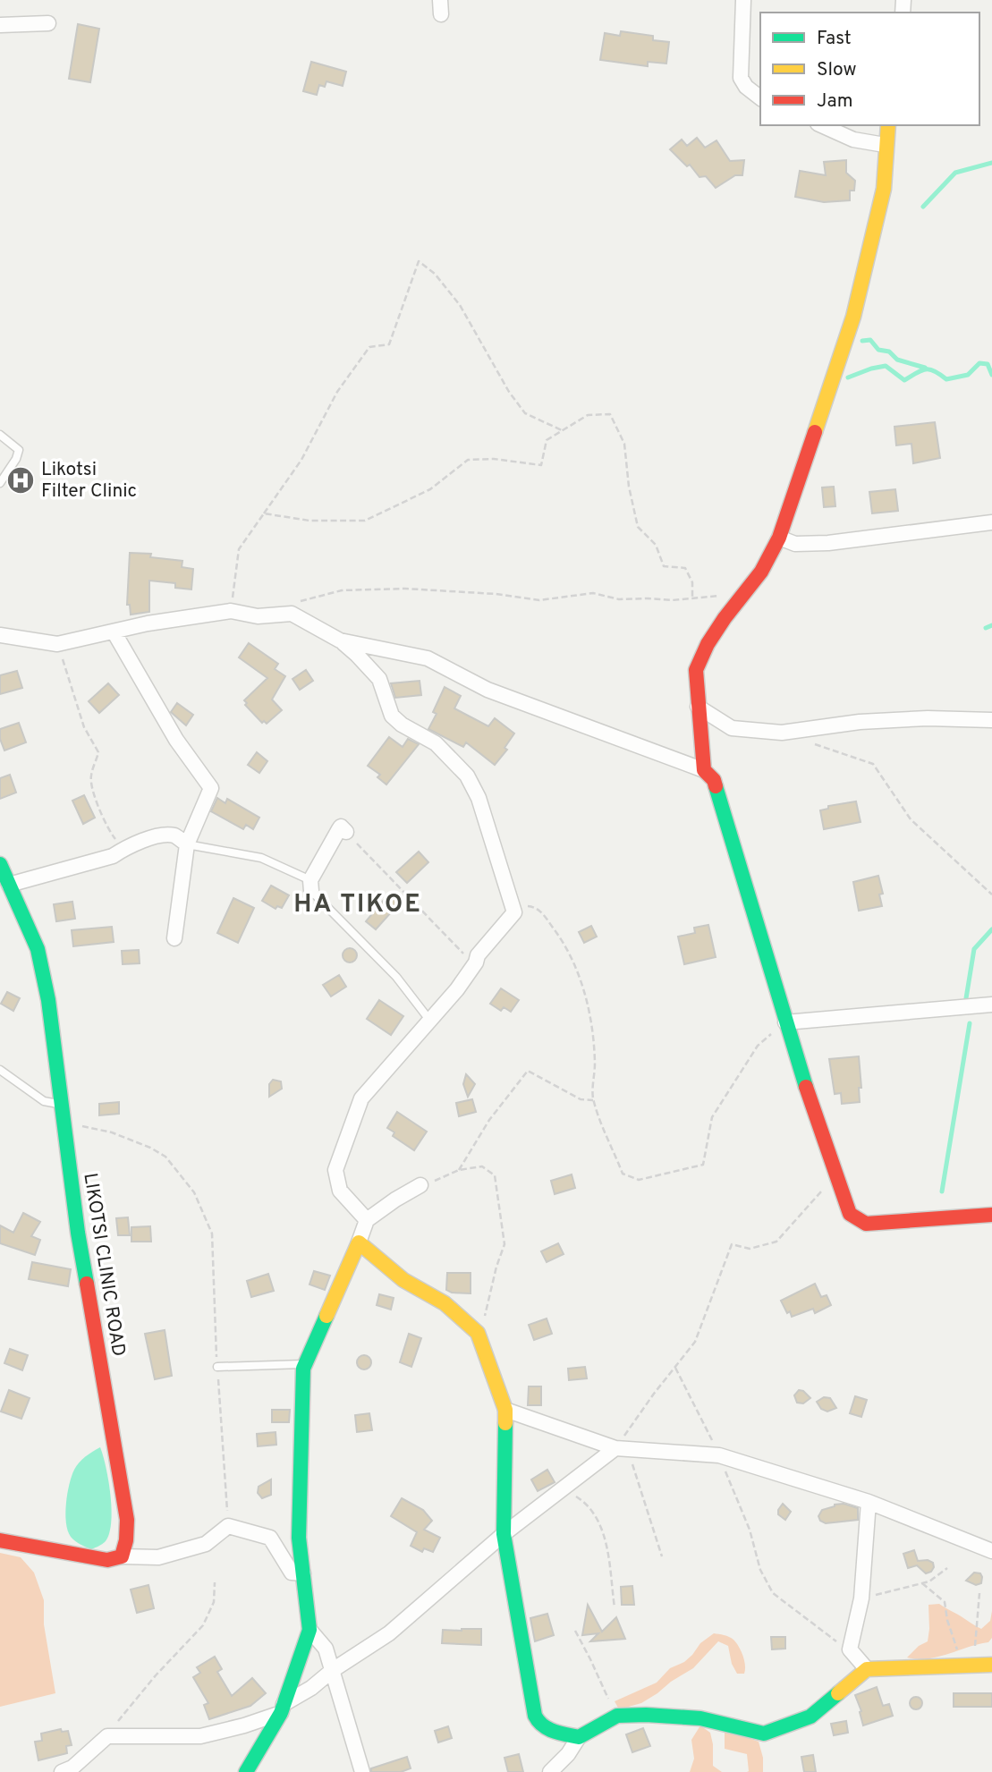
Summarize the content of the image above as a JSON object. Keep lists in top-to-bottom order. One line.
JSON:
{"streets":{"street":["LIKOTSI CLINIC ROAD"]},"districts":["HA TIKOE"],"places":{"hospital":["Likotsi Filter Clinic"]},"legend":["Fast","Slow","Jam"]}
